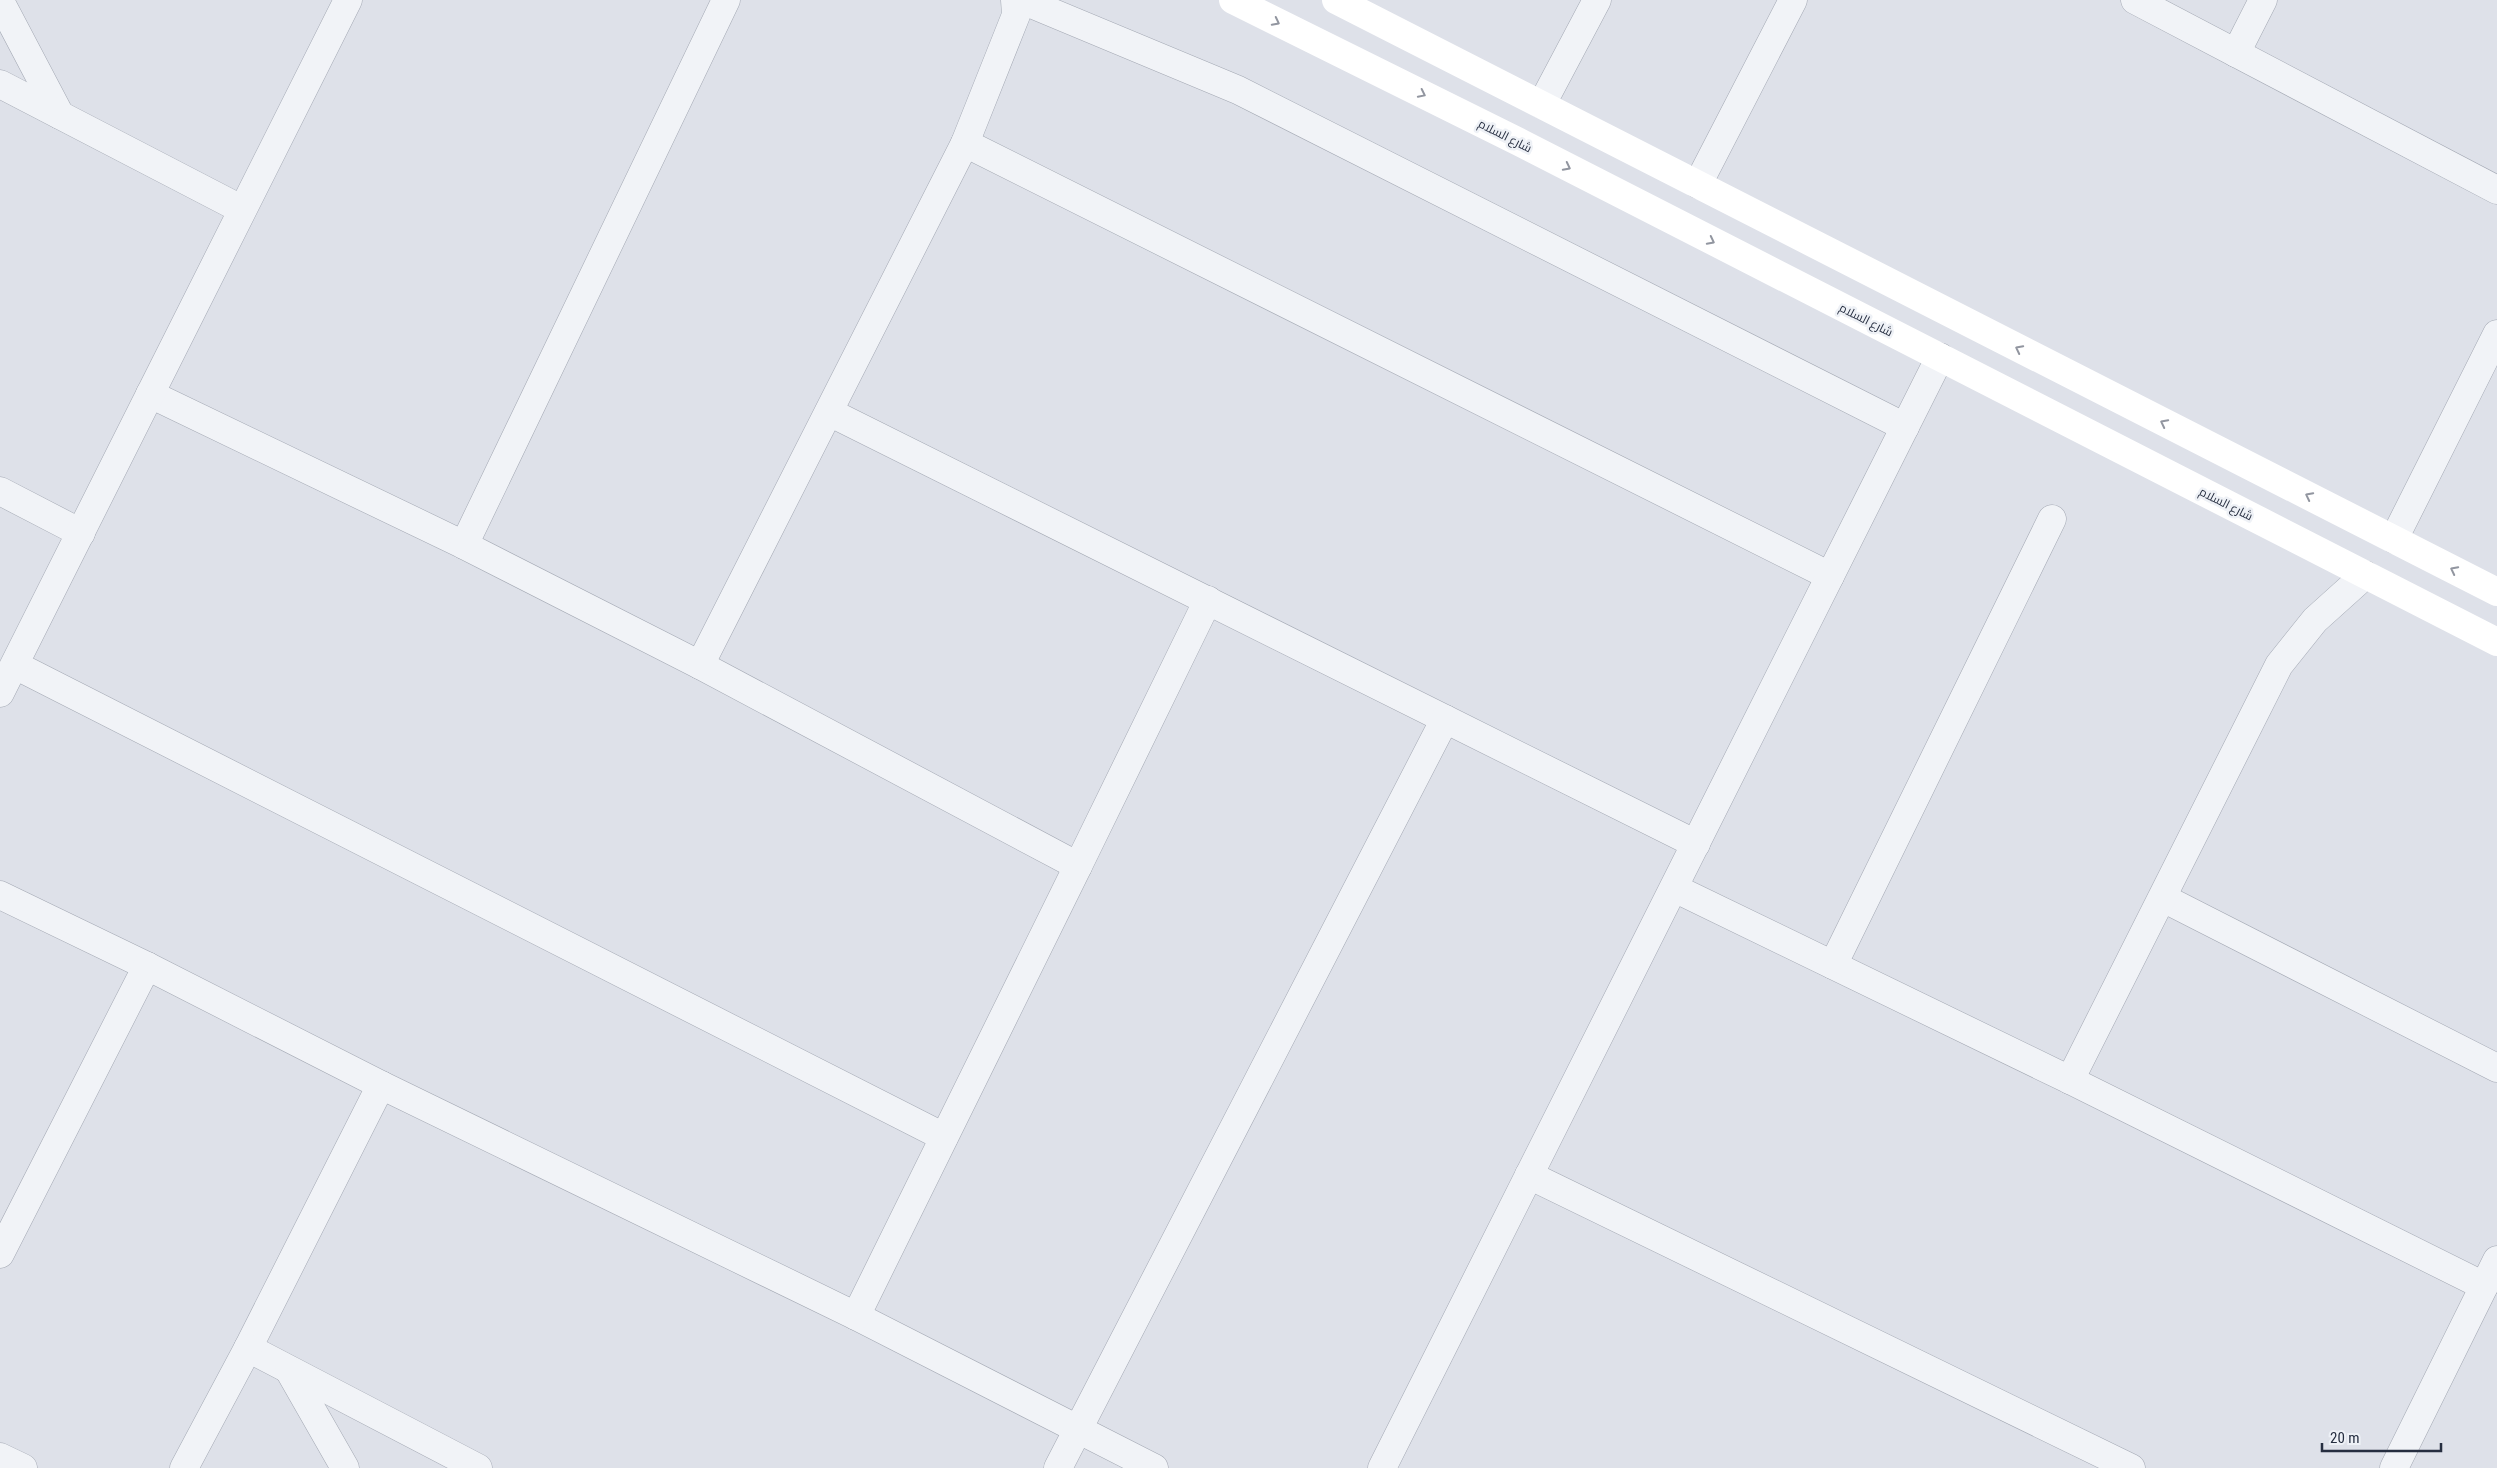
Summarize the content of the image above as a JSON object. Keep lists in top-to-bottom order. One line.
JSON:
{"streets":{"main road":["شارع السلام"]},"scale_bar":"20 m"}
